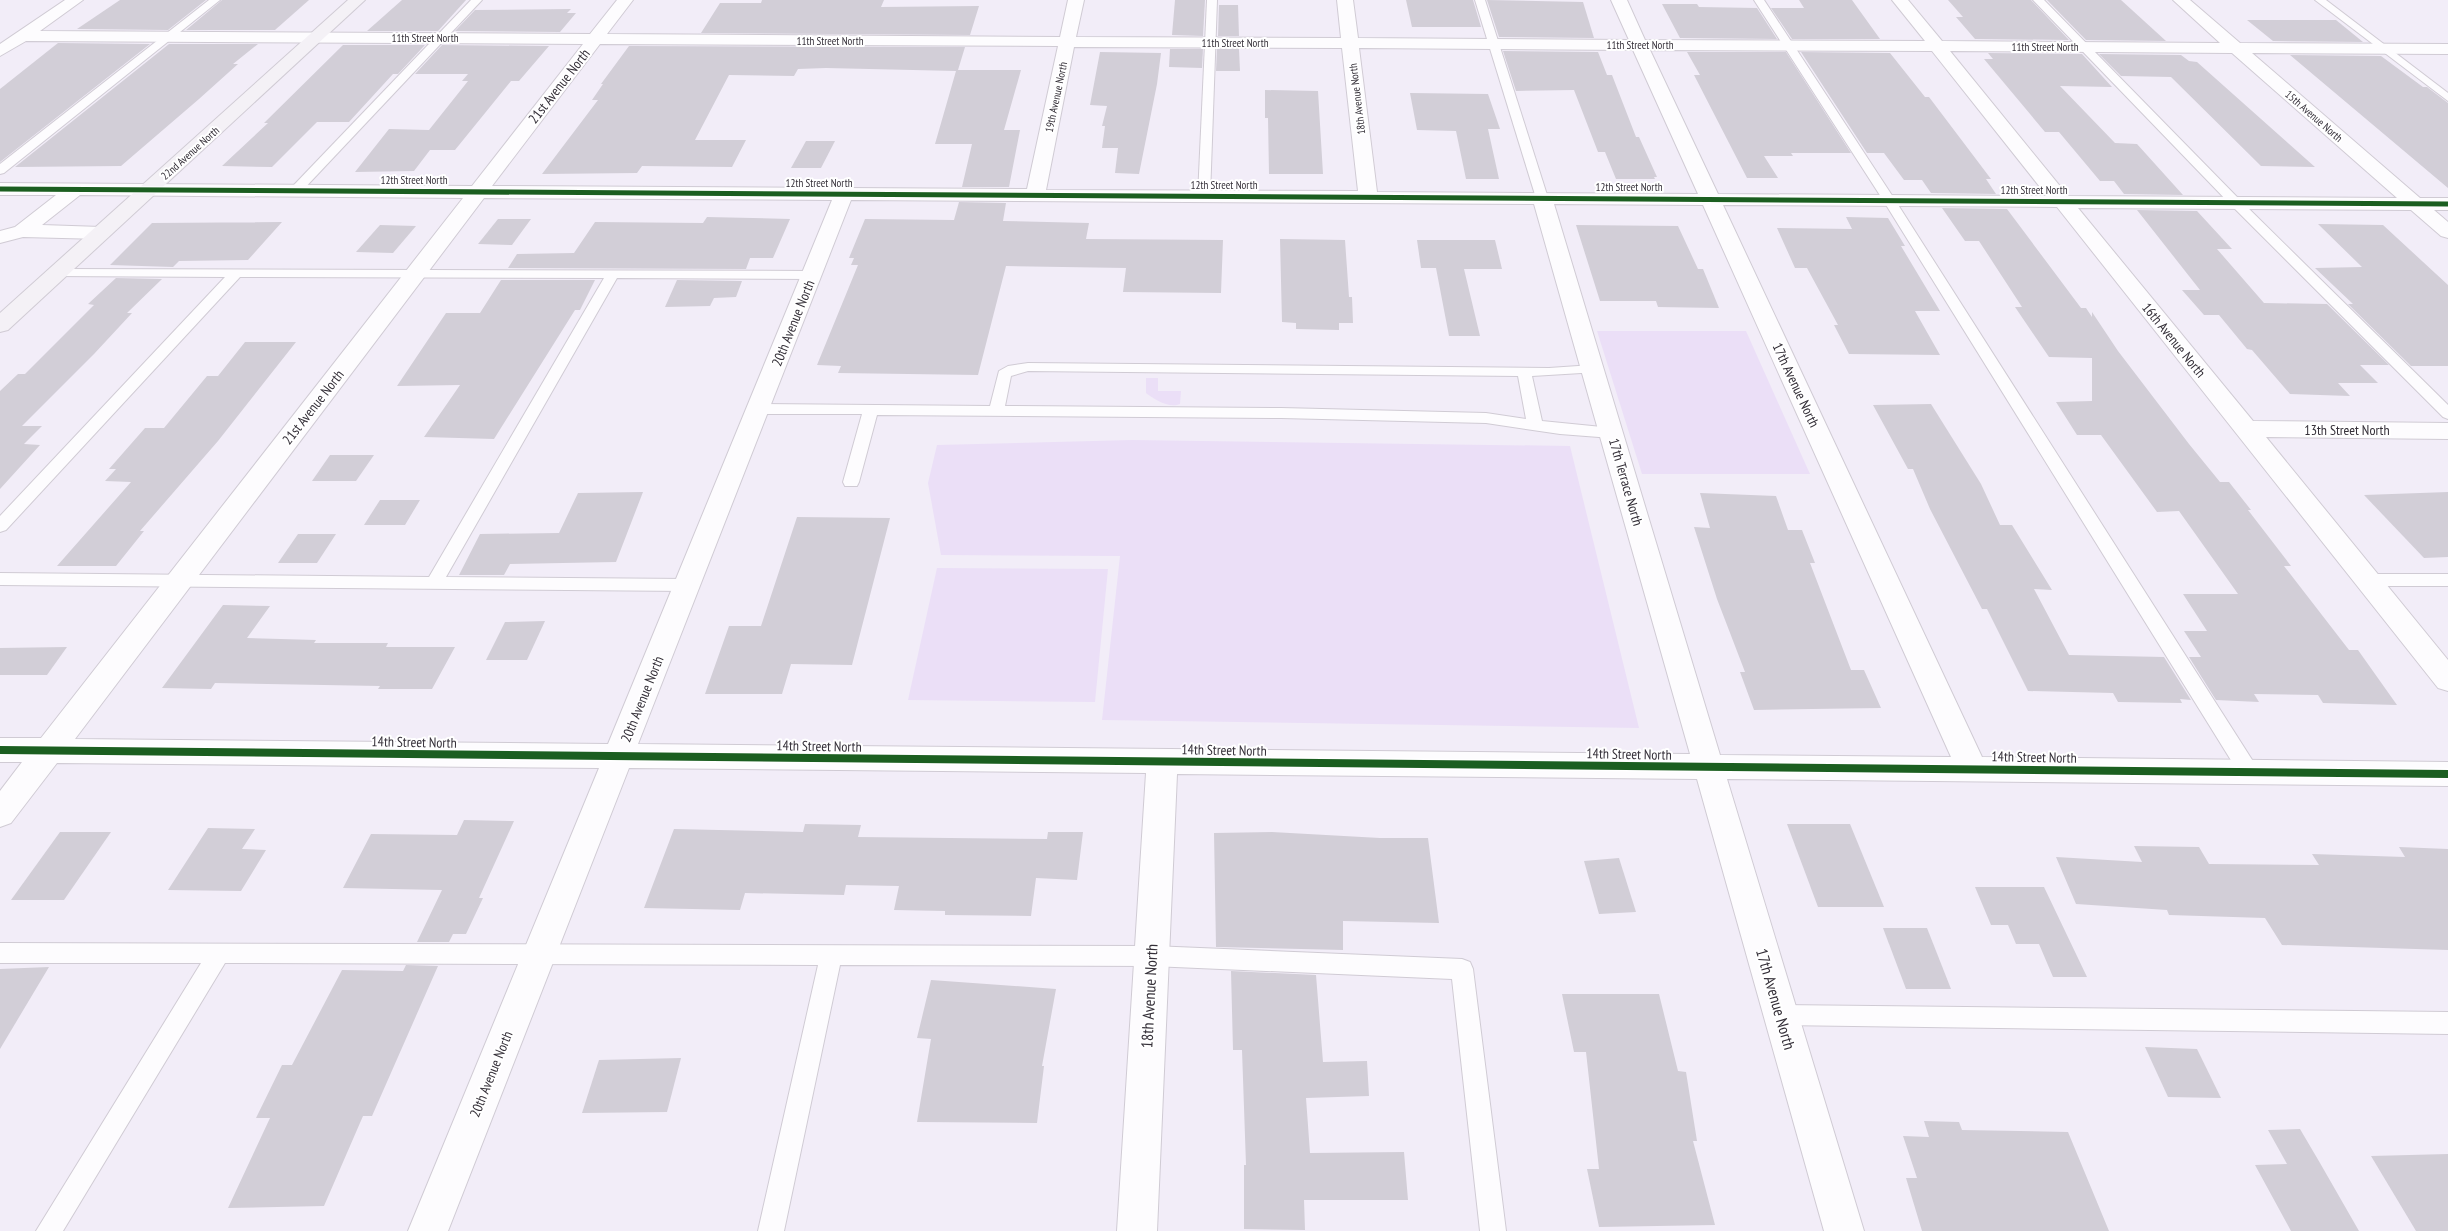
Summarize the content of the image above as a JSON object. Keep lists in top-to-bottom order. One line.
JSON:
{"streets":{"main road":["22nd Avenue North"],"street":["11th Street North","21st Avenue North","19th Avenue North","18th Avenue North","15th Avenue North","12th Street North","20th Avenue North","16th Avenue North","17th Avenue North","13th Street North","17th Terrace North","14th Street North"]},"crossings":[["11th Street North","21st Avenue North"],["11th Street North","19th Avenue North"],["11th Street North","18th Avenue North"],["11th Street North","15th Avenue North"],["11th Street North","22nd Avenue North"],["11th Street North","16th Avenue North"],["11th Street North","17th Avenue North"],["21st Avenue North","12th Street North"],["21st Avenue North","14th Street North"],["19th Avenue North","12th Street North"],["18th Avenue North","12th Street North"],["18th Avenue North","14th Street North"],["15th Avenue North","12th Street North"],["22nd Avenue North","12th Street North"],["12th Street North","20th Avenue North"],["12th Street North","16th Avenue North"],["12th Street North","17th Avenue North"],["12th Street North","17th Terrace North"],["20th Avenue North","14th Street North"],["16th Avenue North","13th Street North"],["17th Avenue North","17th Terrace North"],["17th Avenue North","14th Street North"],["17th Terrace North","14th Street North"]]}
